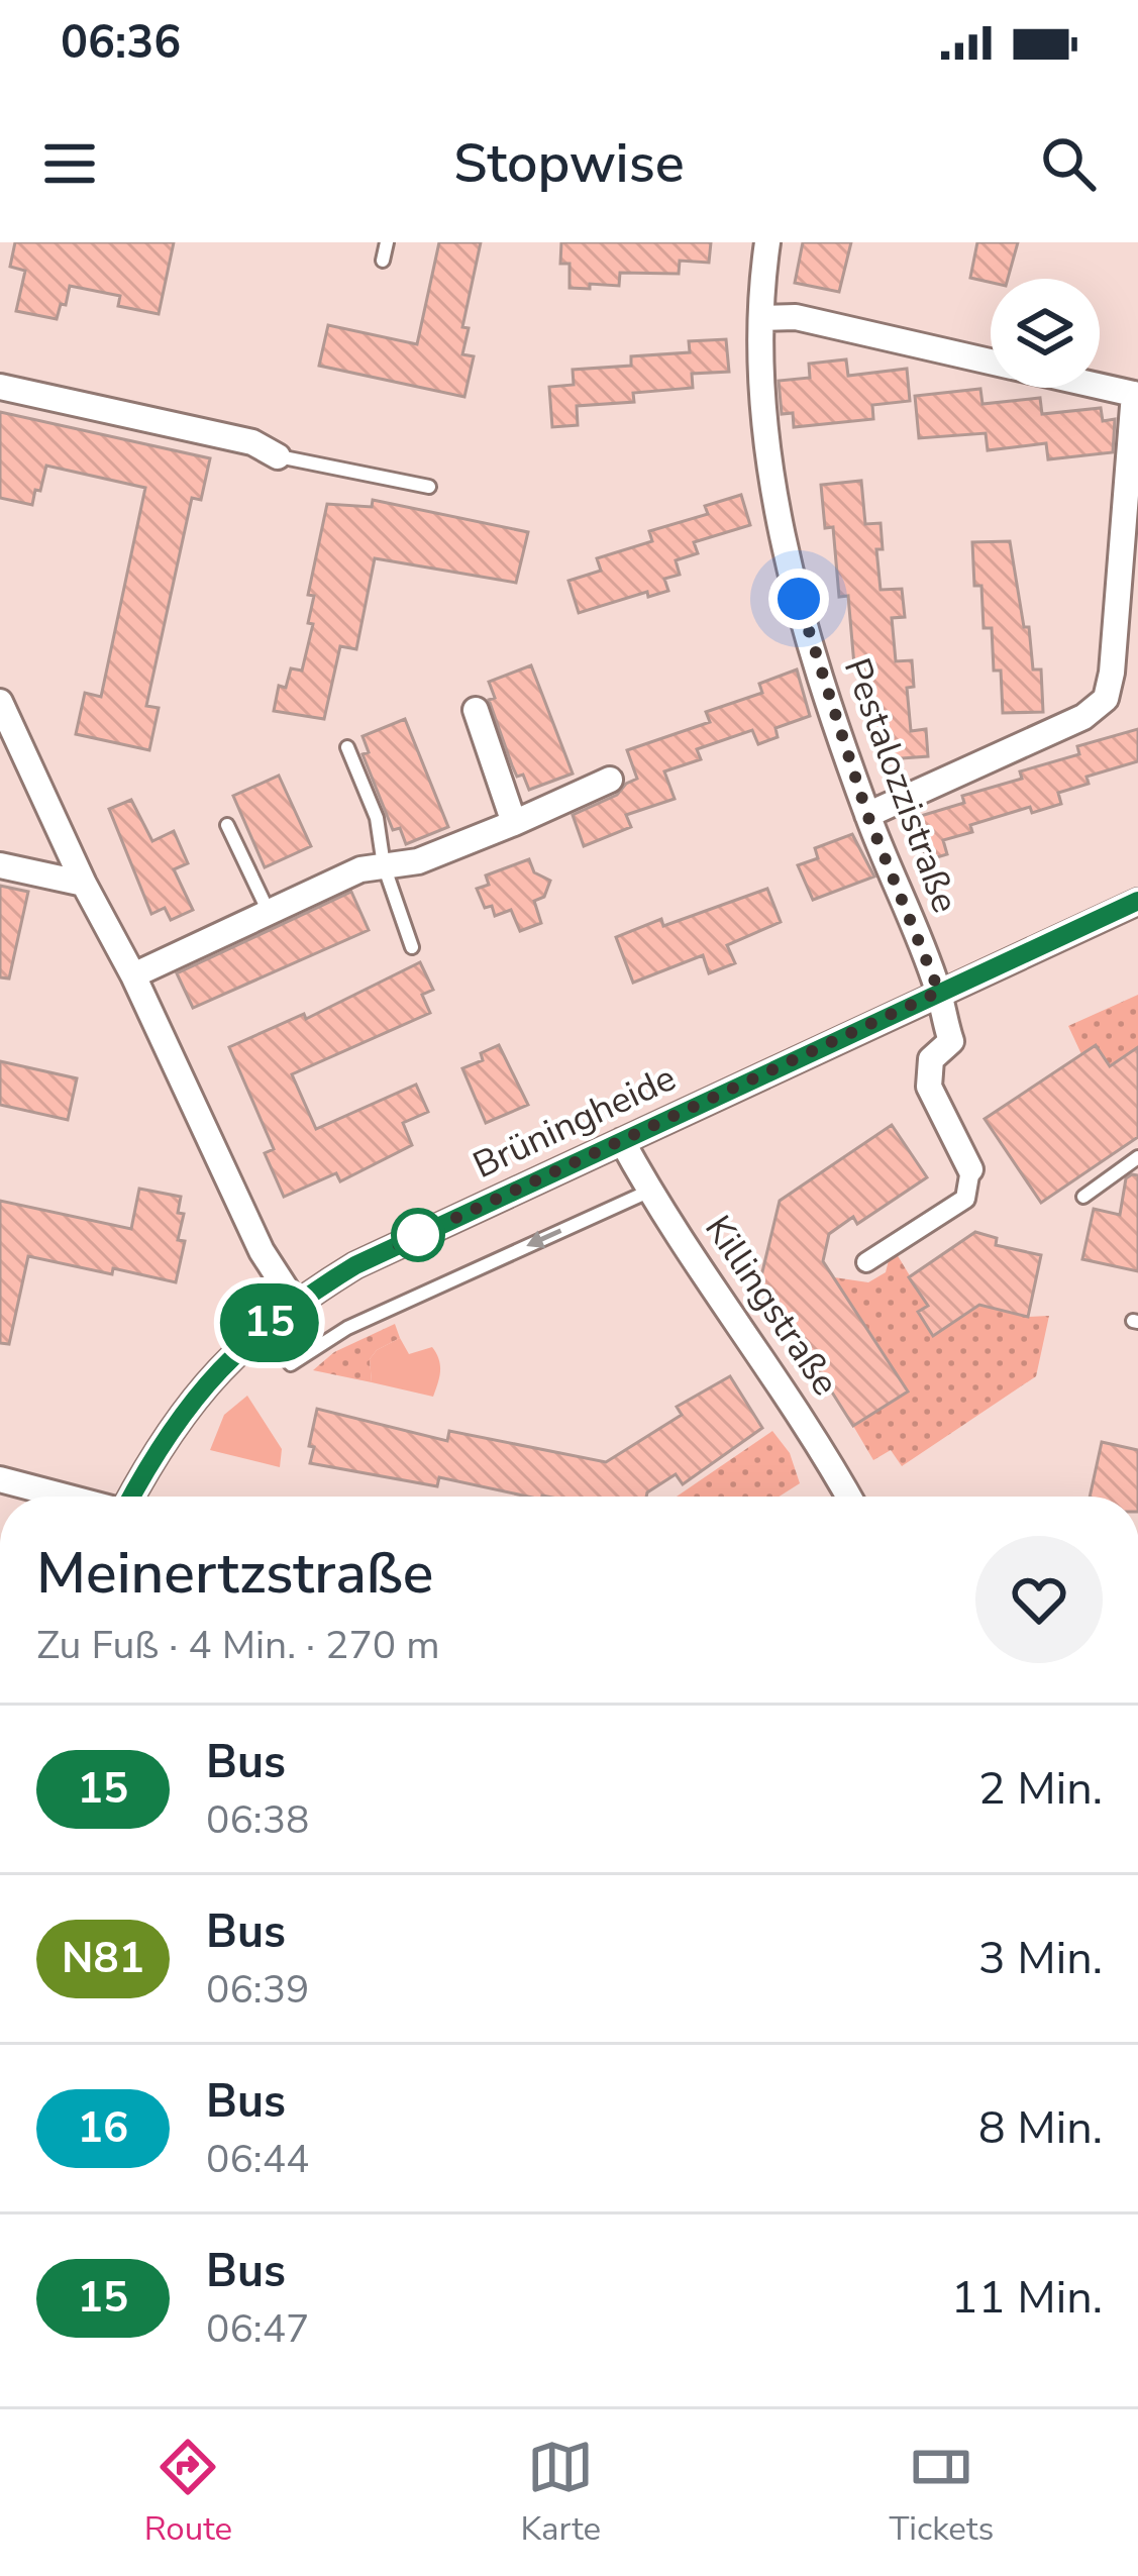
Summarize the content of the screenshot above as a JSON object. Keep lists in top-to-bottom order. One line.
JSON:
{"streets":{"street":["Pestalozzistraße","Brüningheide","Killingstraße"]},"crossings":[["Pestalozzistraße","Brüningheide"],["Brüningheide","Killingstraße"]],"lines":["bus line 15"],"page":{"status":"06:36","header":"Stopwise","on_map":"15","heading":["Meinertzstraße","Zu Fuß · 4 Min. · 270 m"],"list":[{"mark":"15","name":"Bus","note":"06:38","value":"2 Min."},{"mark":"N81","name":"Bus","note":"06:39","value":"3 Min."},{"mark":"16","name":"Bus","note":"06:44","value":"8 Min."},{"mark":"15","name":"Bus","note":"06:47","value":"11 Min."}],"tabs":["Route","Karte","Tickets"]}}
